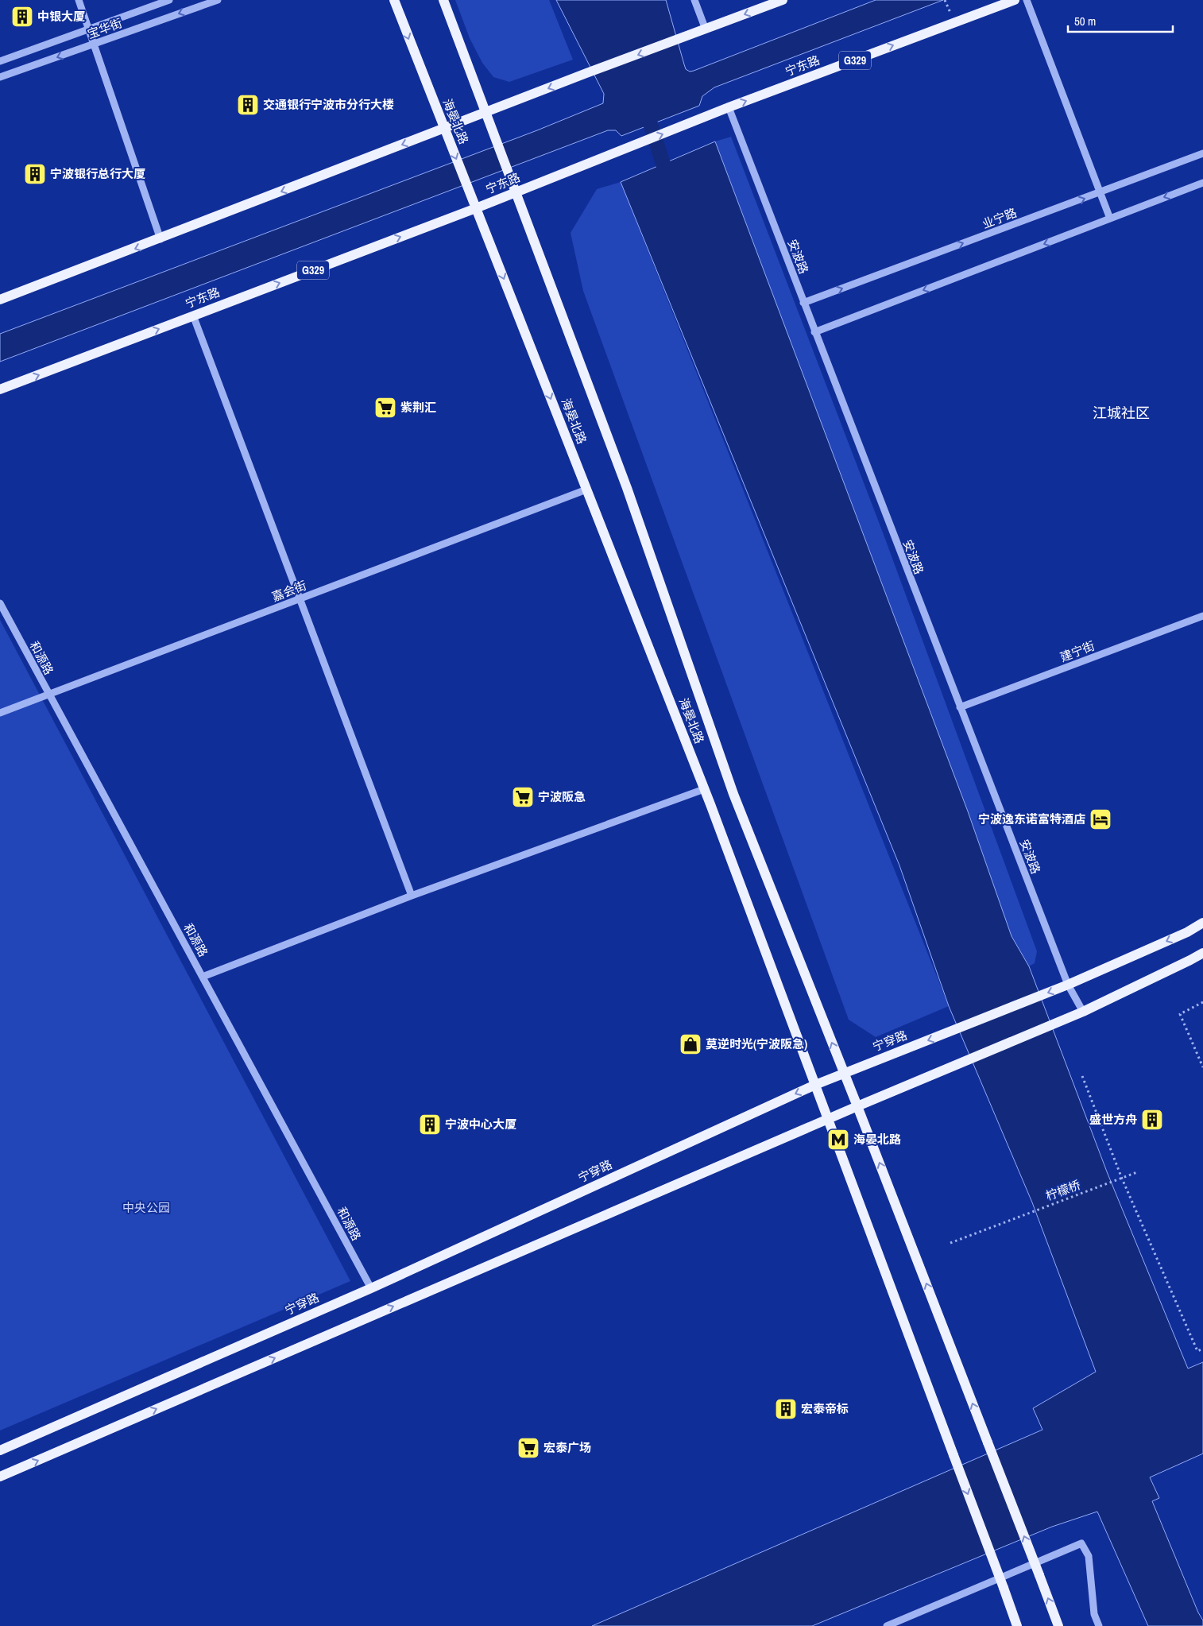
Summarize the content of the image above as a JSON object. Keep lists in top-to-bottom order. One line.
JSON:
{"streets":{"main road":["G329","宁东路","海晏北路","宁穿路"],"street":["宝华街","业宁路","安波路","嘉会街","建宁街","和源路"],"path":["柠檬桥"]},"crossings":[["宁东路","海晏北路"],["宁东路","安波路"],["海晏北路","嘉会街"],["海晏北路","宁穿路"],["业宁路","安波路"],["安波路","建宁街"],["安波路","宁穿路"],["嘉会街","和源路"],["和源路","宁穿路"]],"districts":["江城社区"],"parks":["中央公园"],"places":{"building":["中银大厦","交通银行宁波市分行大楼","宁波银行总行大厦","盛世方舟","宁波中心大厦","宏泰帝标"],"supermarket":["紫荆汇","宁波阪急","宏泰广场"],"hotel":["宁波逸东诺富特酒店"],"shop":["莫逆时光(宁波阪急)"],"metro station":["海晏北路"]},"scale_bar":"50 m"}
